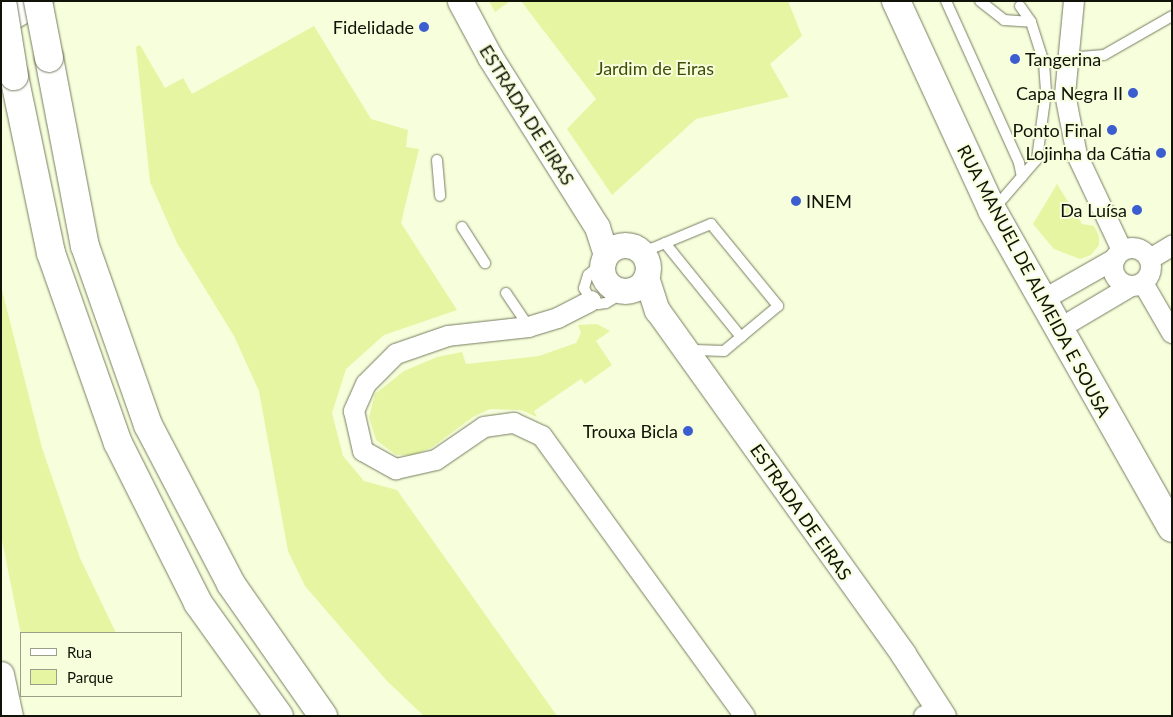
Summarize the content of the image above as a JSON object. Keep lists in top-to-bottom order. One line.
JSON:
{"streets":{"main road":["RUA MANUEL DE ALMEIDA E SOUSA"],"street":["ESTRADA DE EIRAS"]},"parks":["Jardim de Eiras"],"places":["Fidelidade","Tangerina","Capa Negra II","Ponto Final","Lojinha da Cátia","INEM","Da Luísa","Trouxa Bicla"],"legend":["Rua","Parque"]}
